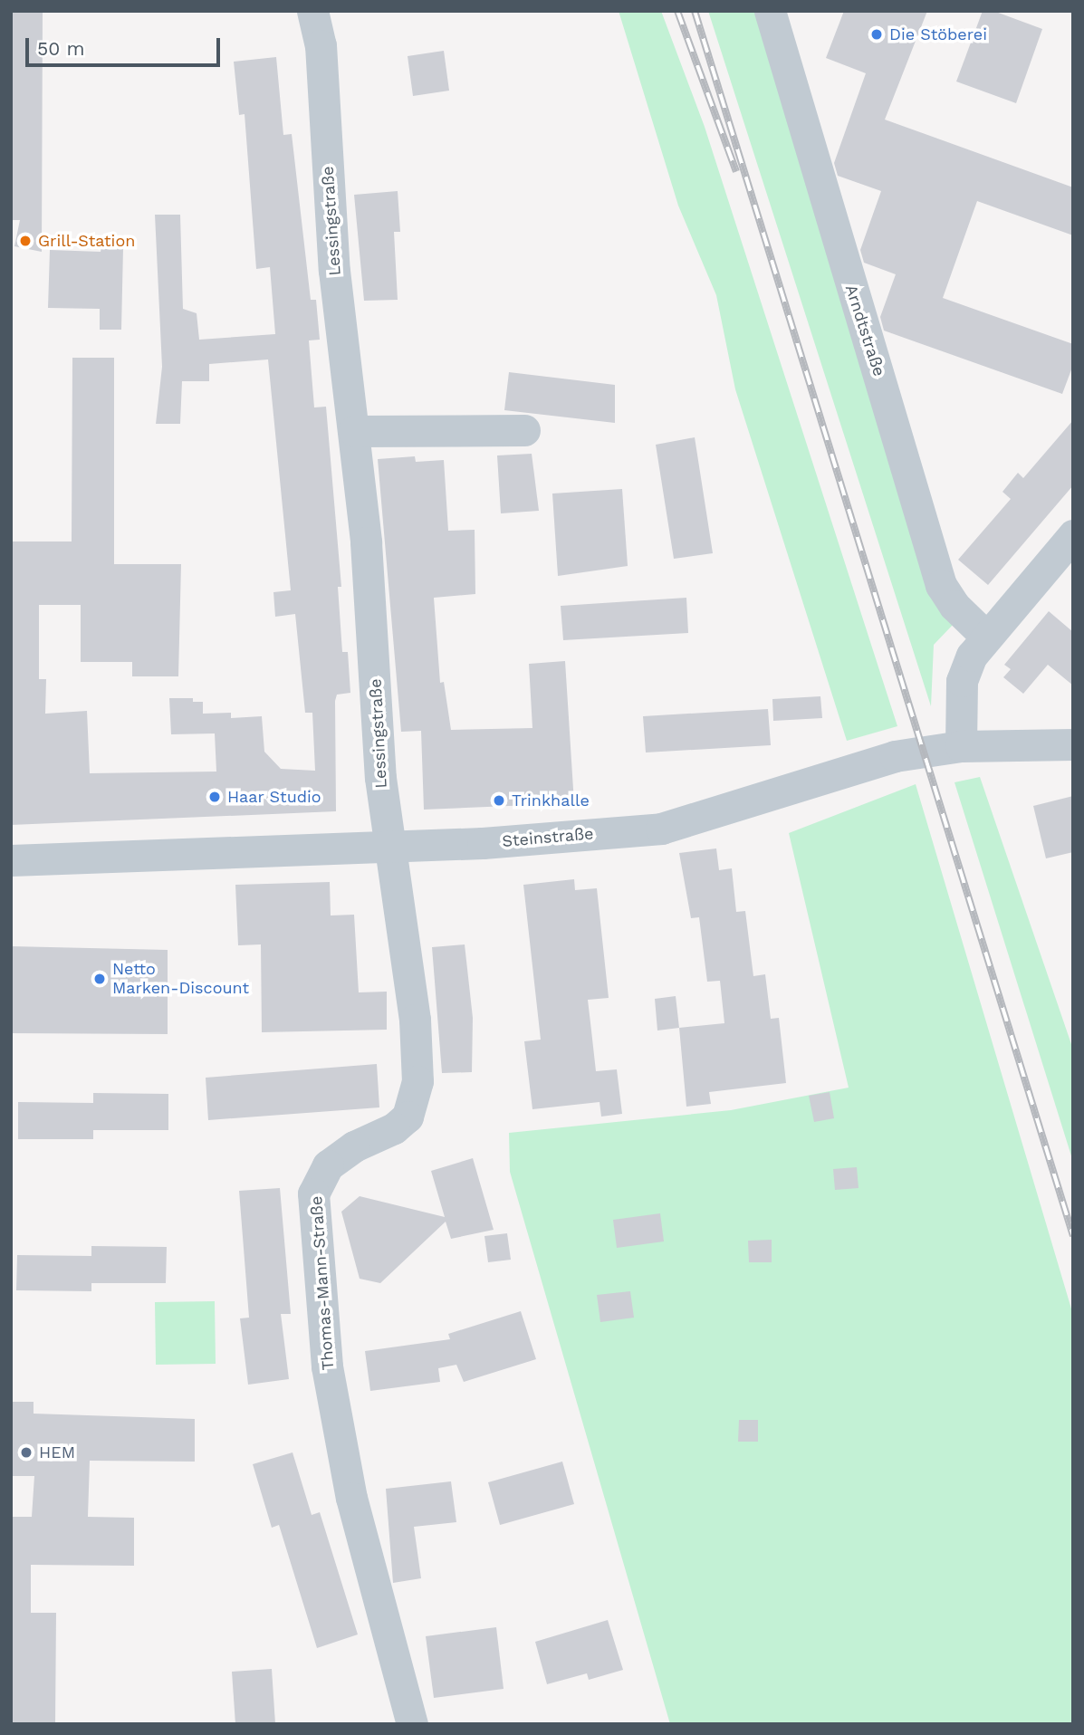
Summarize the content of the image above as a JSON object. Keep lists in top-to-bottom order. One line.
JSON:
{"streets":{"street":["Lessingstraße","Arndtstraße","Steinstraße","Thomas-Mann-Straße"]},"crossings":[["Lessingstraße","Steinstraße"],["Lessingstraße","Thomas-Mann-Straße"],["Steinstraße","Thomas-Mann-Straße"]],"places":["Die Stöberei","Grill-Station","Haar Studio","Trinkhalle","Netto Marken-Discount","HEM"],"scale_bar":"50 m"}
